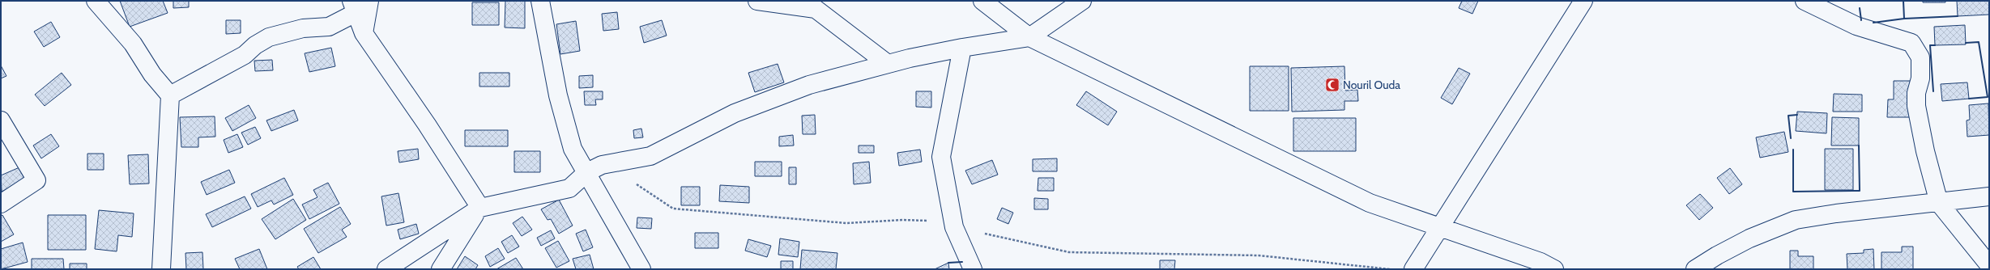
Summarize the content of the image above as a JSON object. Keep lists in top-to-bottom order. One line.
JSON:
{"places":{"mosque":["Nouril Ouda"]}}
